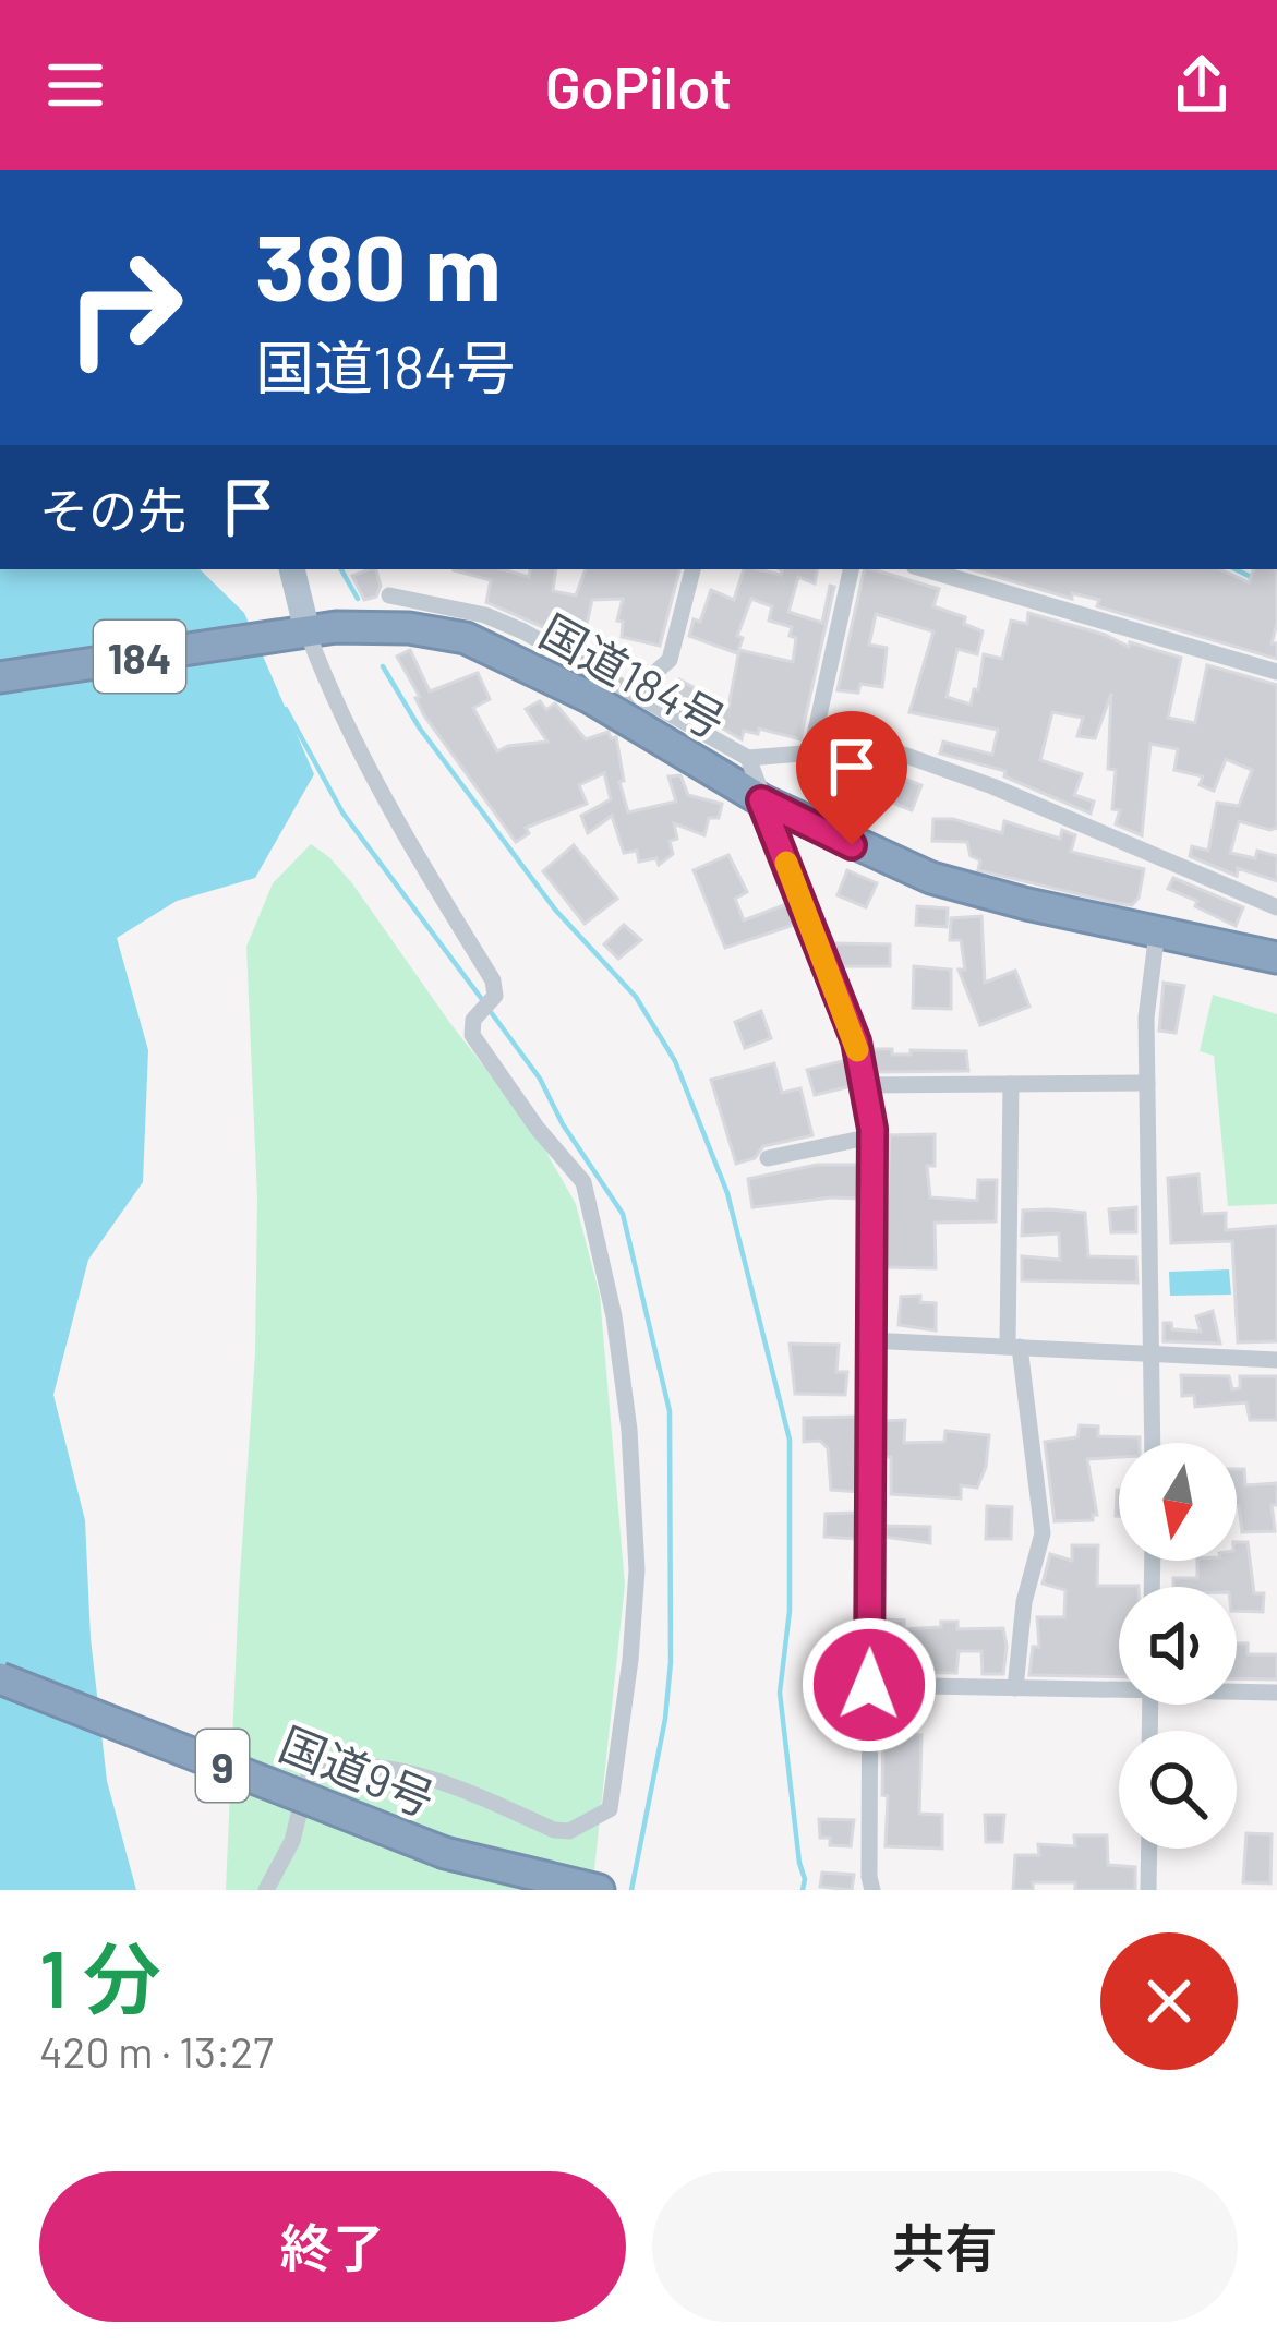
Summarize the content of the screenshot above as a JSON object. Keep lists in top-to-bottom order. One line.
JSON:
{"streets":{"highway":["184","国道184号","9","国道9号"]},"crossings":[["9","国道9号"]],"north":"bottom","page":{"header":"GoPilot","turn":["380 m","国道184号"],"then":"その先","heading":["1 分","420 m · 13:27"],"buttons":["終了","共有"]}}
